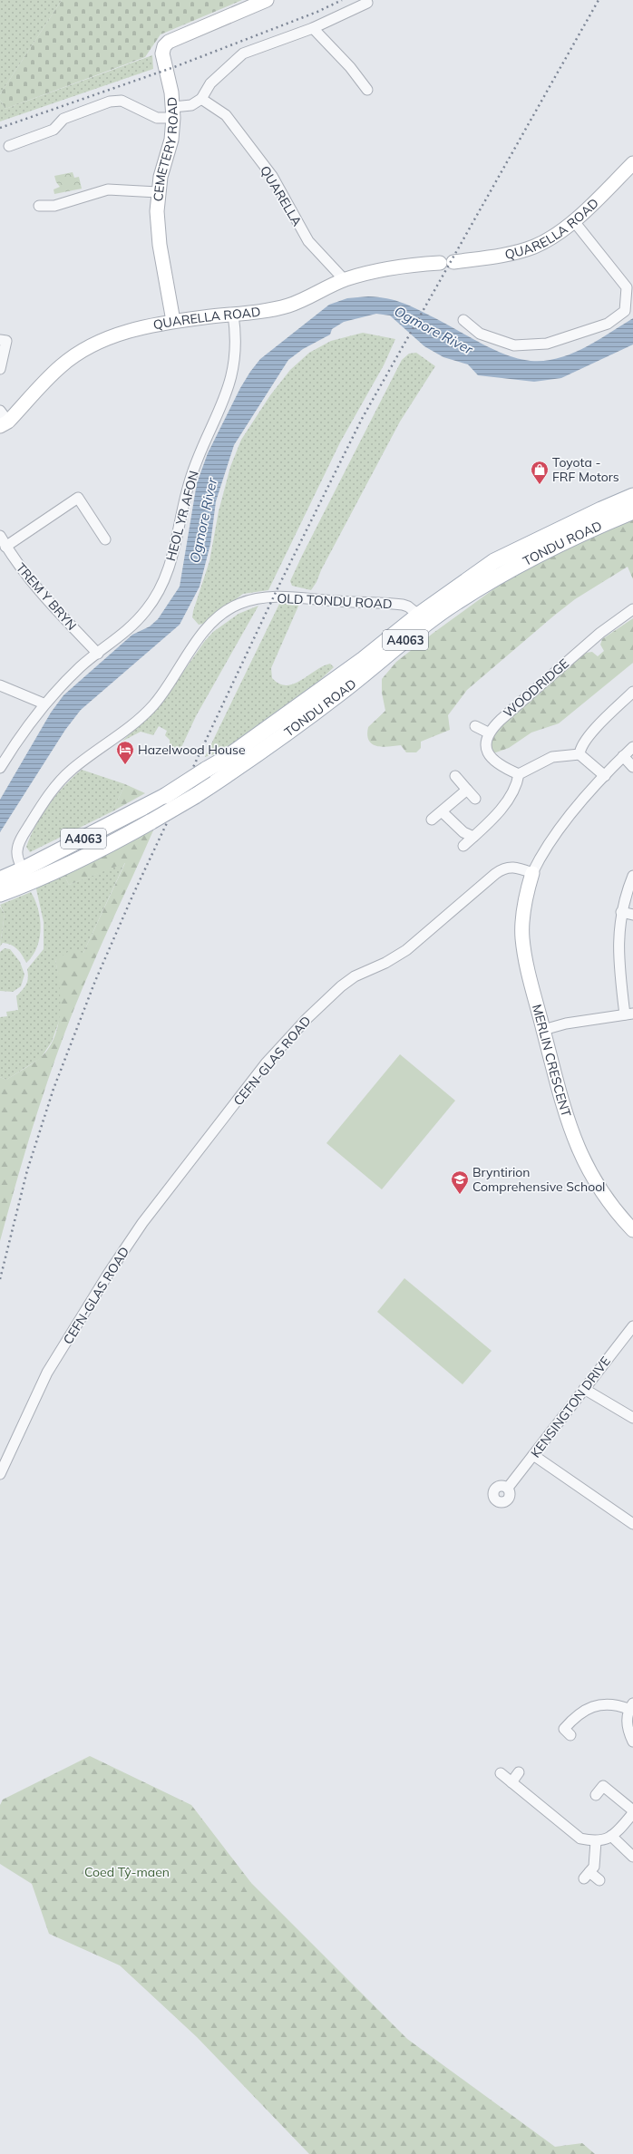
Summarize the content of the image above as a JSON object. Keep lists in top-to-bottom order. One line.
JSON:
{"streets":{"main road":["TONDU ROAD","A4063"],"street":["CEMETERY ROAD","QUARELLA","QUARELLA ROAD","HEOL YR AFON","TREM Y BRYN","OLD TONDU ROAD","WOODRIDGE","CEFN-GLAS ROAD","MERLIN CRESCENT","KENSINGTON DRIVE"]},"crossings":[["CEMETERY ROAD","QUARELLA ROAD"],["QUARELLA","QUARELLA ROAD"],["QUARELLA ROAD","HEOL YR AFON"],["HEOL YR AFON","TREM Y BRYN"],["TONDU ROAD","OLD TONDU ROAD"],["CEFN-GLAS ROAD","MERLIN CRESCENT"]],"water":["Ogmore River"],"parks":["Coed Tŷ-maen"],"places":{"shop":["Toyota - FRF Motors"],"hotel":["Hazelwood House"],"school or university":["Bryntirion Comprehensive School"]}}
